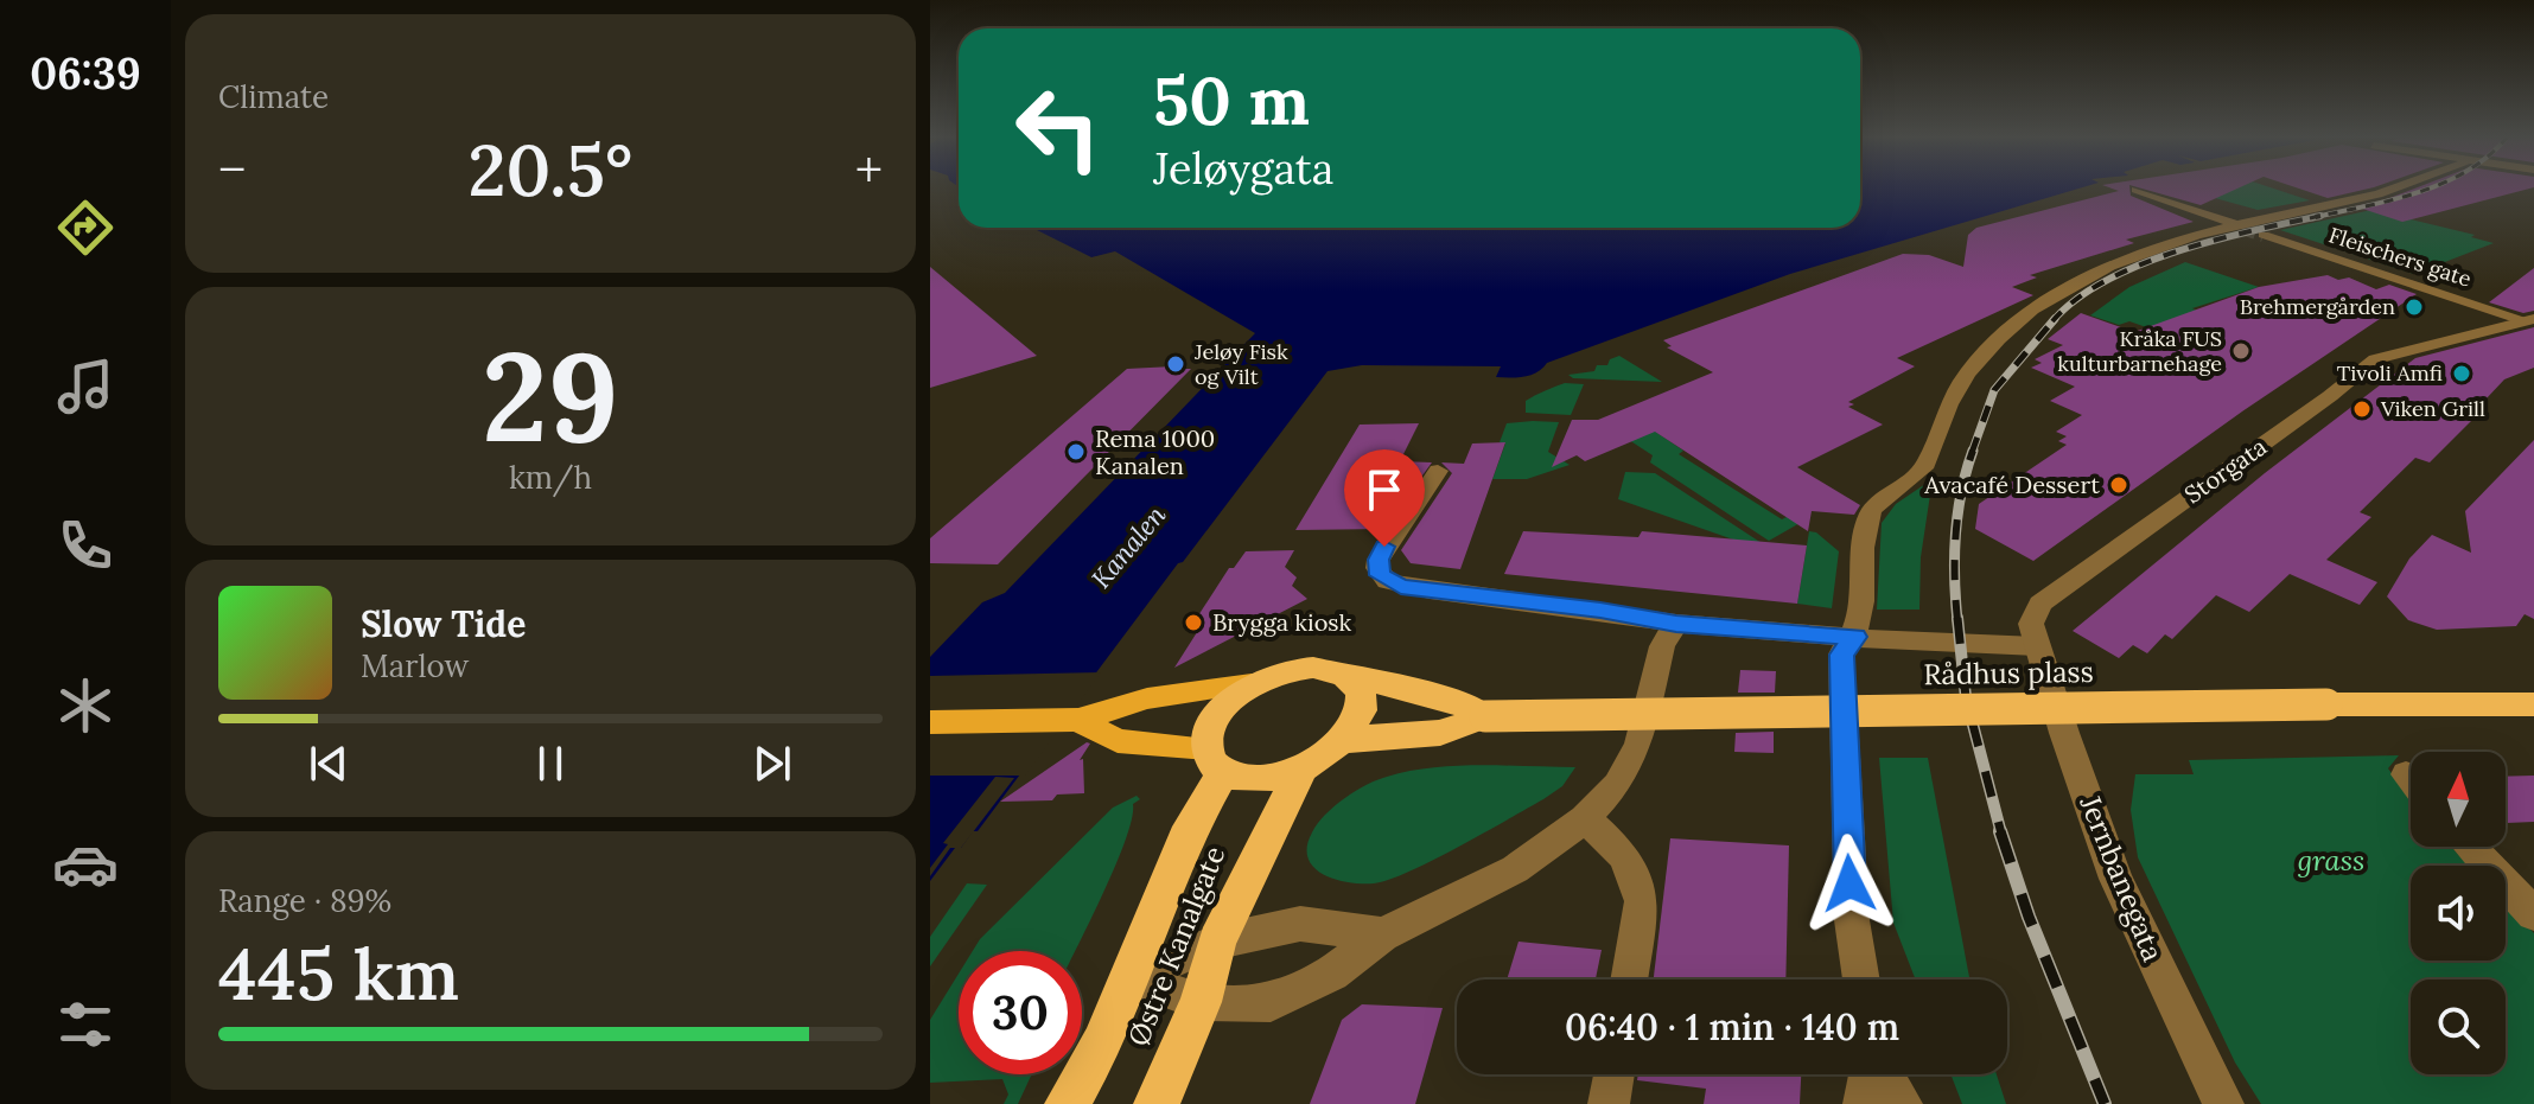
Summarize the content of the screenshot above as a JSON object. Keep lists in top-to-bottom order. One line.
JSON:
{"streets":{"highway":["Rådhus plass","Østre Kanalgate"],"street":["Fleischers gate","Storgata","Jernbanegata"]},"crossings":[["Fleischers gate","Storgata"],["Storgata","Jernbanegata"],["Rådhus plass","Østre Kanalgate"]],"water":["Kanalen"],"parks":["grass"],"places":["Brehmergården","Kråka FUS kulturbarnehage","Jeløy Fisk og Vilt","Tivoli Amfi","Viken Grill","Rema 1000 Kanalen","Avacafé Dessert","Brygga kiosk"],"north":"top","page":{"tabs":"06:39","tile":["Climate",["29","km/h"],["Range · 89%","445 km"]],"turn":["50 m","Jeløygata"],"heat":["−","20.5°","+"],"song":["Slow Tide","Marlow"],"limit":"30","trip":"06:40 · 1 min · 140 m"}}
